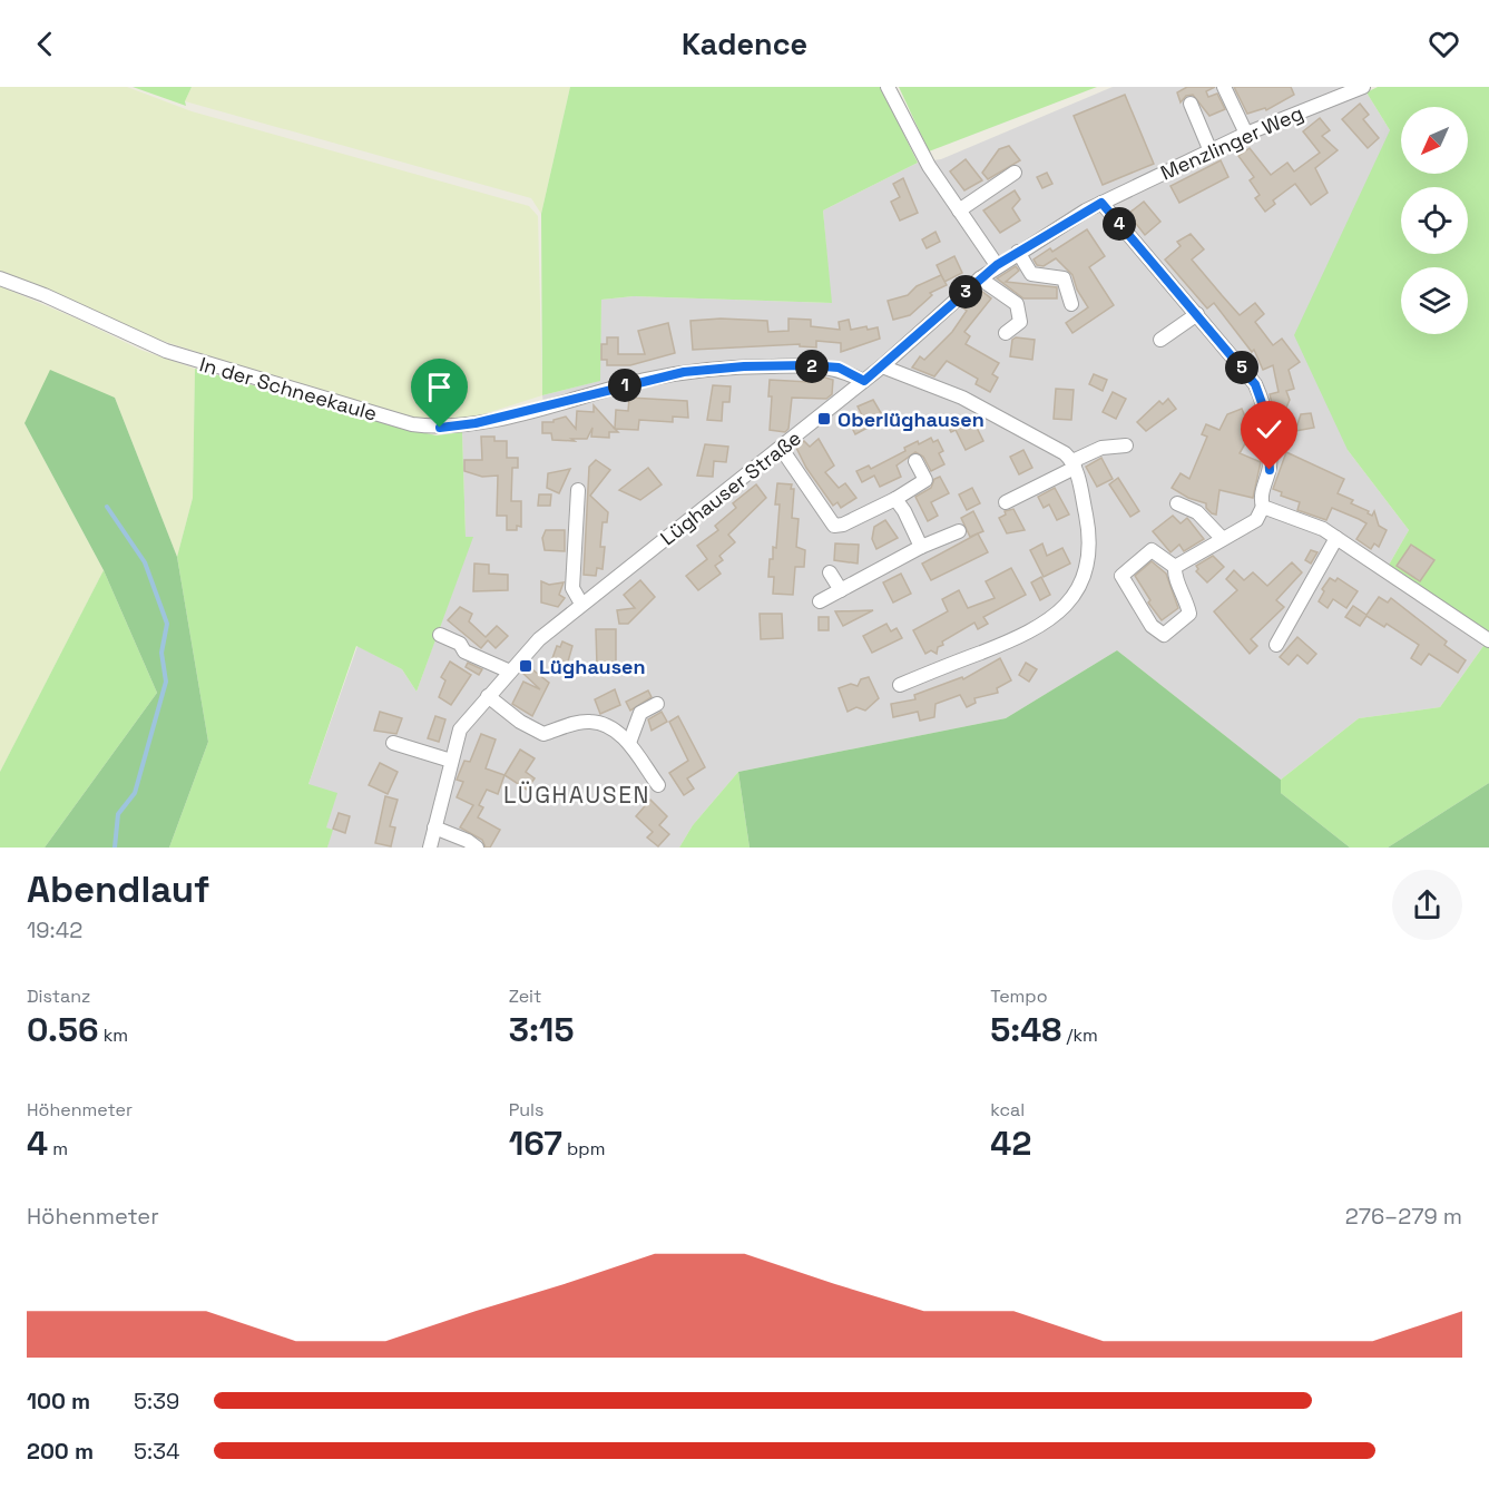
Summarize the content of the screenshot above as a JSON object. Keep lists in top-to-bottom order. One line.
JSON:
{"streets":{"street":["Menzlinger Weg","In der Schneekaule","Lüghauser Straße"]},"crossings":[["Menzlinger Weg","Lüghauser Straße"],["In der Schneekaule","Lüghauser Straße"]],"districts":["LÜGHAUSEN"],"places":{"transit":["Oberlüghausen","Lüghausen"]},"north":"bottom left","page":{"header":"Kadence","pins":["4","3","2","5","1"],"heading":["Abendlauf","19:42"],"stats":[["Distanz","0.56 km"],["Zeit","3:15"],["Tempo","5:48 /km"],["Höhenmeter","4 m"],["Puls","167 bpm"],["kcal","42"]],"chart":["Höhenmeter","276–279 m"],"list":[{"name":"100 m","note":"5:39"},{"name":"200 m","note":"5:34"}]}}
